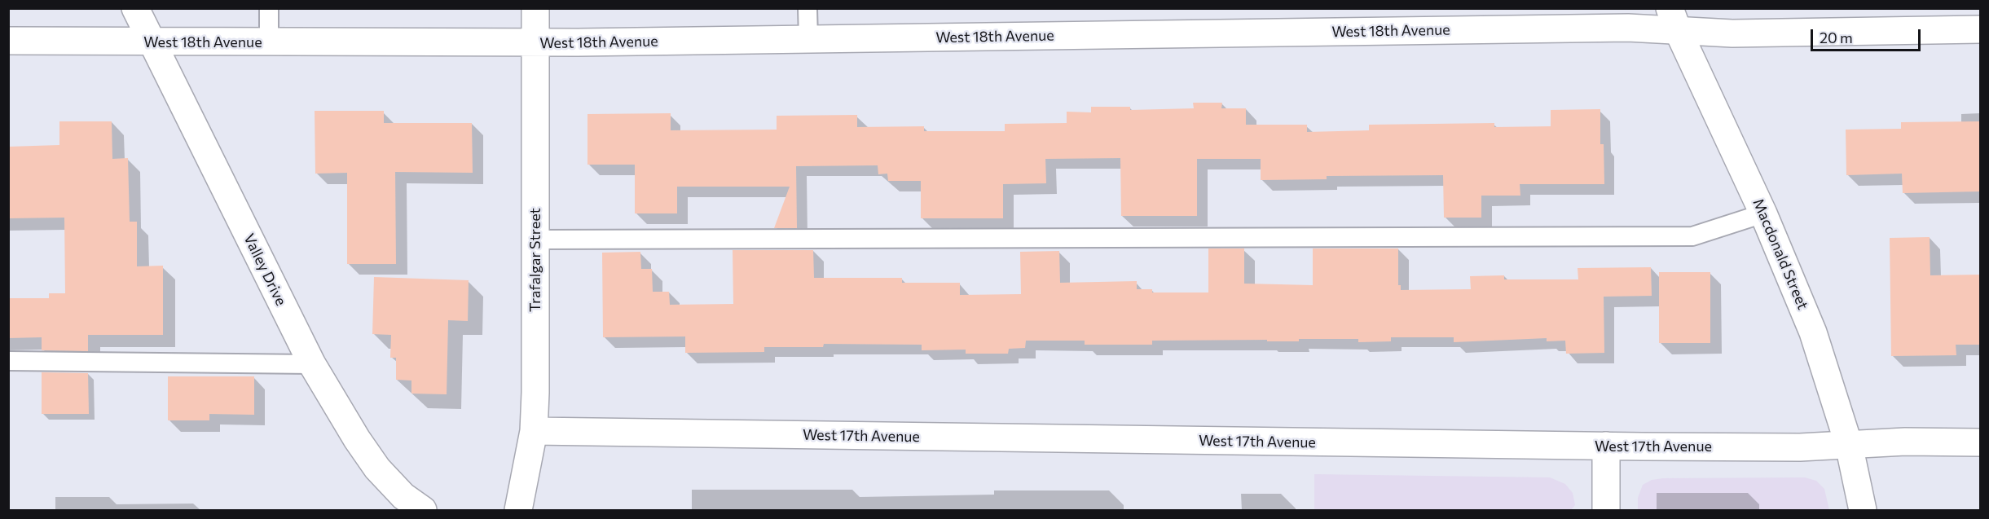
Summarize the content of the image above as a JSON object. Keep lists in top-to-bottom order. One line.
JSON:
{"streets":{"street":["West 18th Avenue","Macdonald Street","Trafalgar Street","Valley Drive","West 17th Avenue"]},"crossings":[["West 18th Avenue","Macdonald Street"],["West 18th Avenue","Trafalgar Street"],["West 18th Avenue","Valley Drive"],["Macdonald Street","West 17th Avenue"],["Trafalgar Street","West 17th Avenue"]],"scale_bar":"20 m"}
